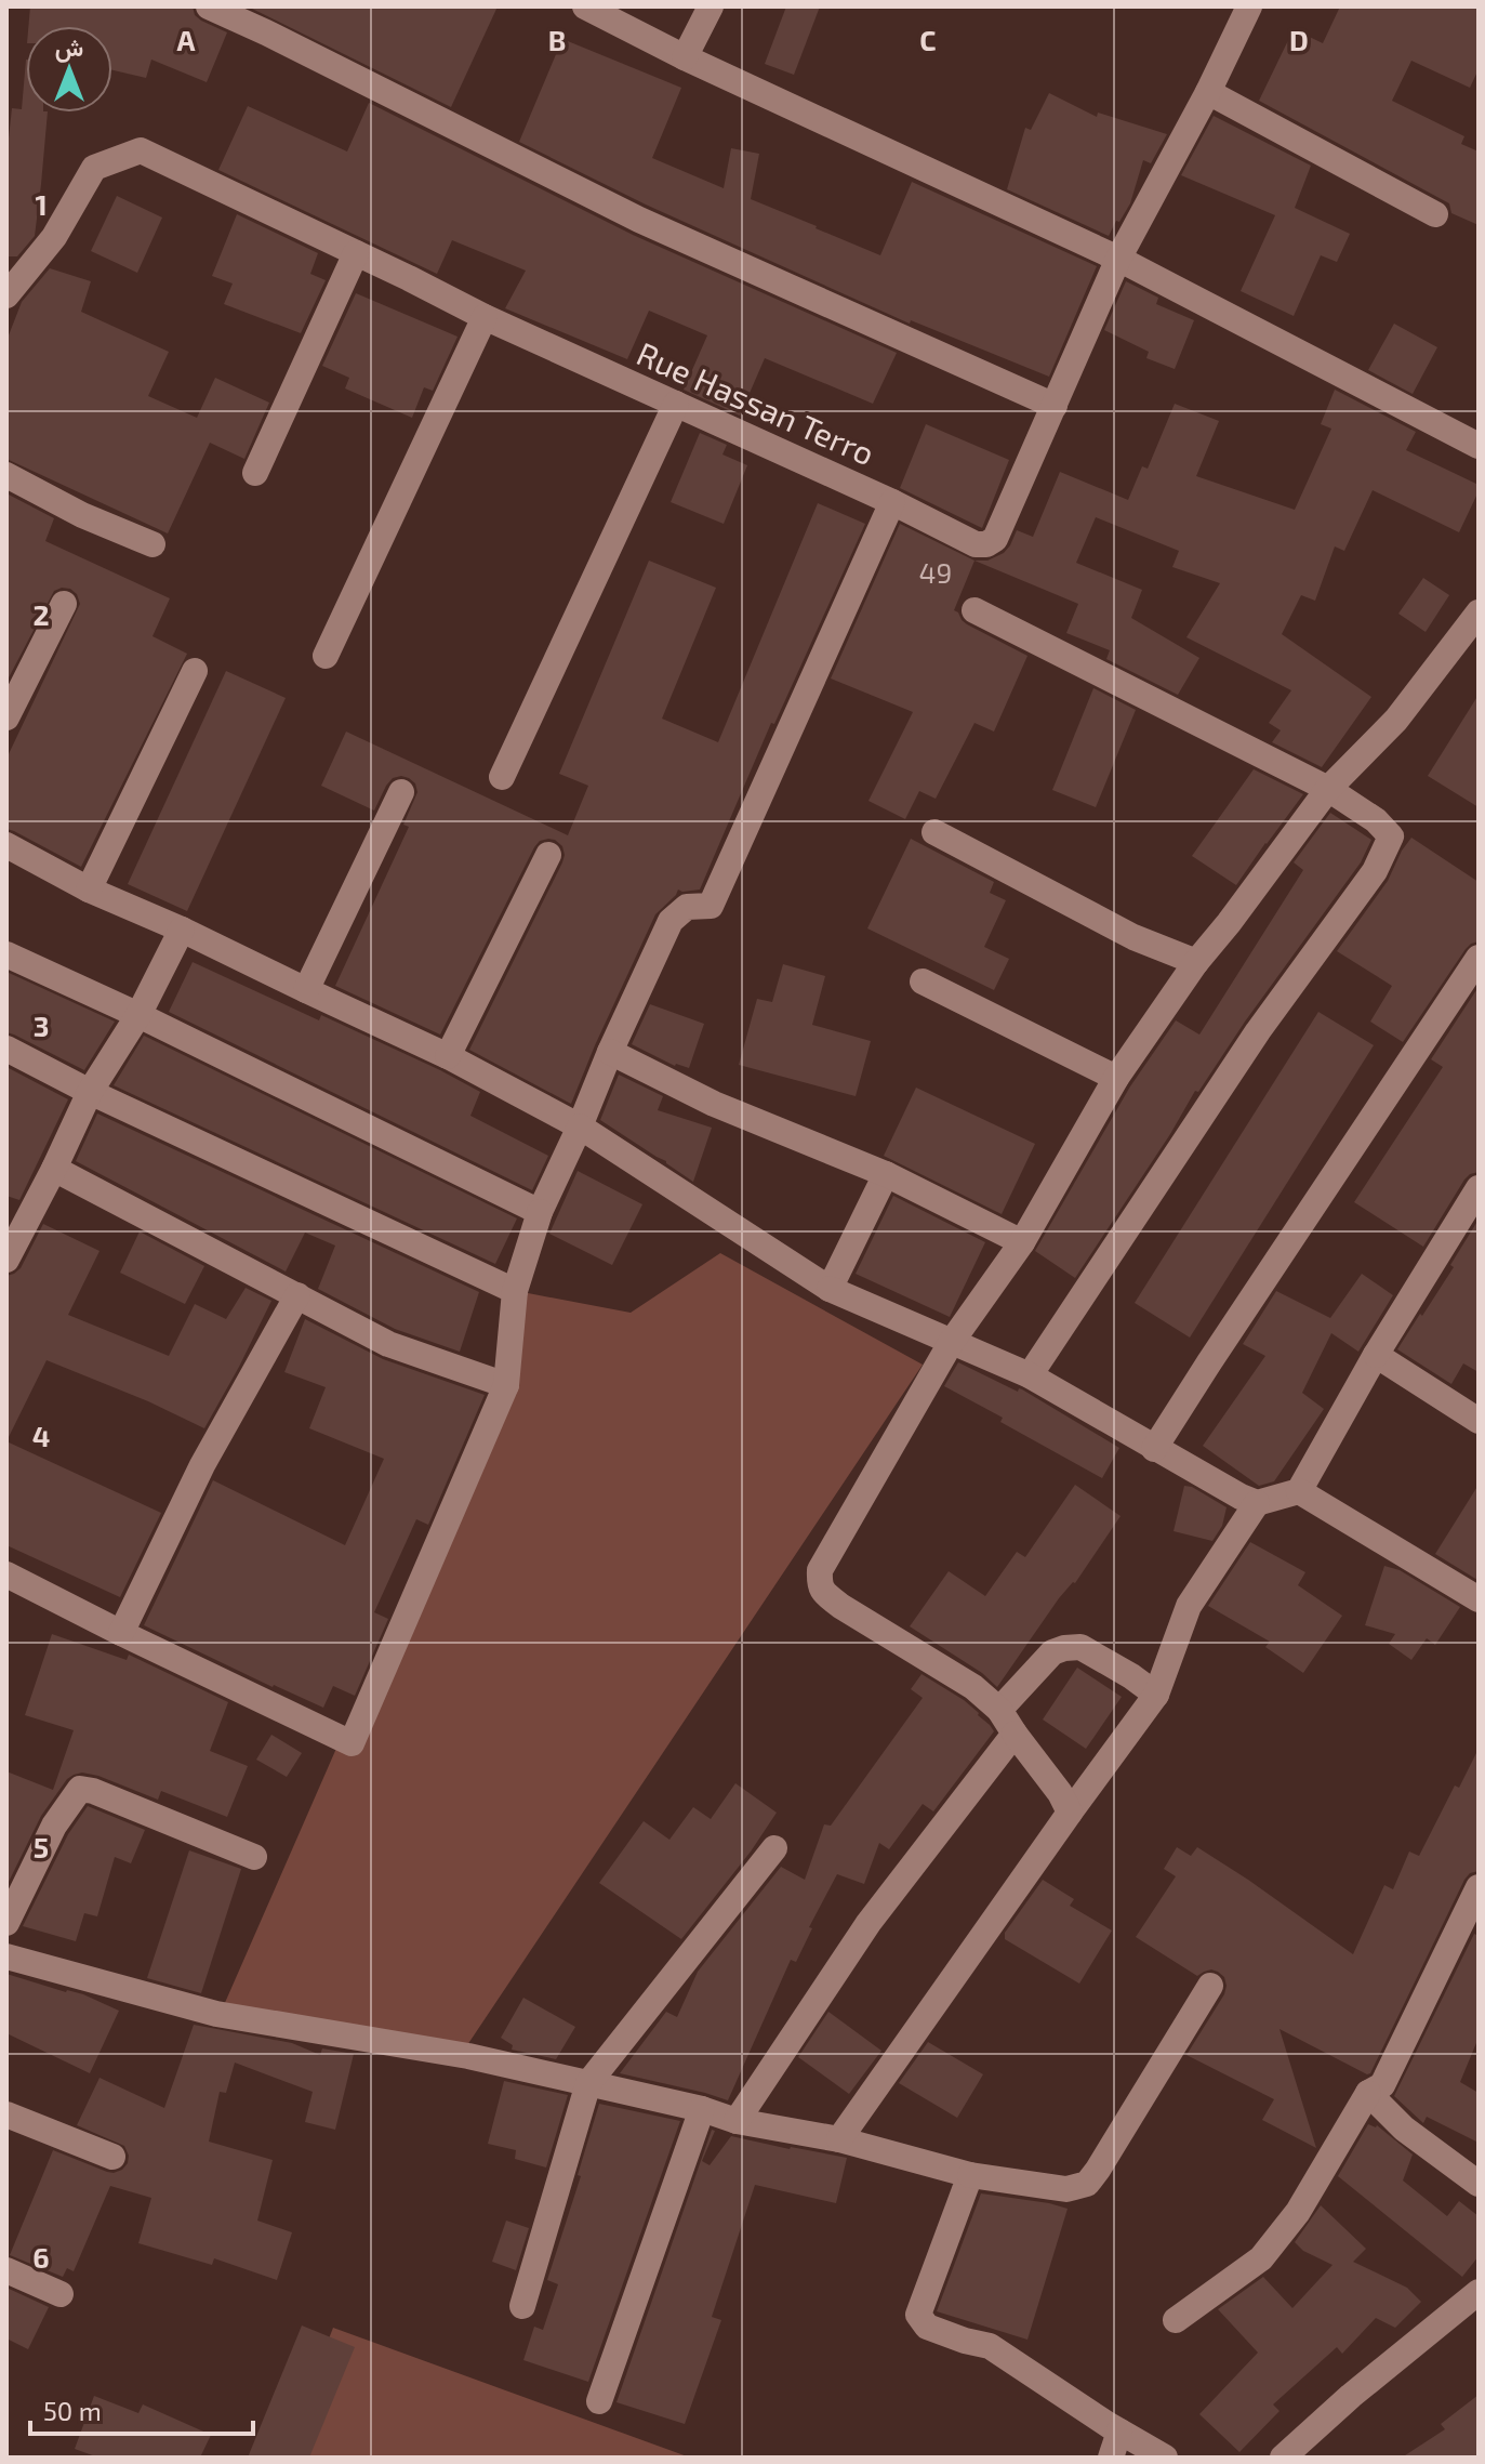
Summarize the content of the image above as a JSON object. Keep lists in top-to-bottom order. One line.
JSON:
{"streets":{"street":["Rue Hassan Terro"]},"house_numbers":["49"],"scale_bar":"50 m","north":"top","grid":{"columns":["A","B","C","D"],"rows":["1","2","3","4","5","6"]}}
